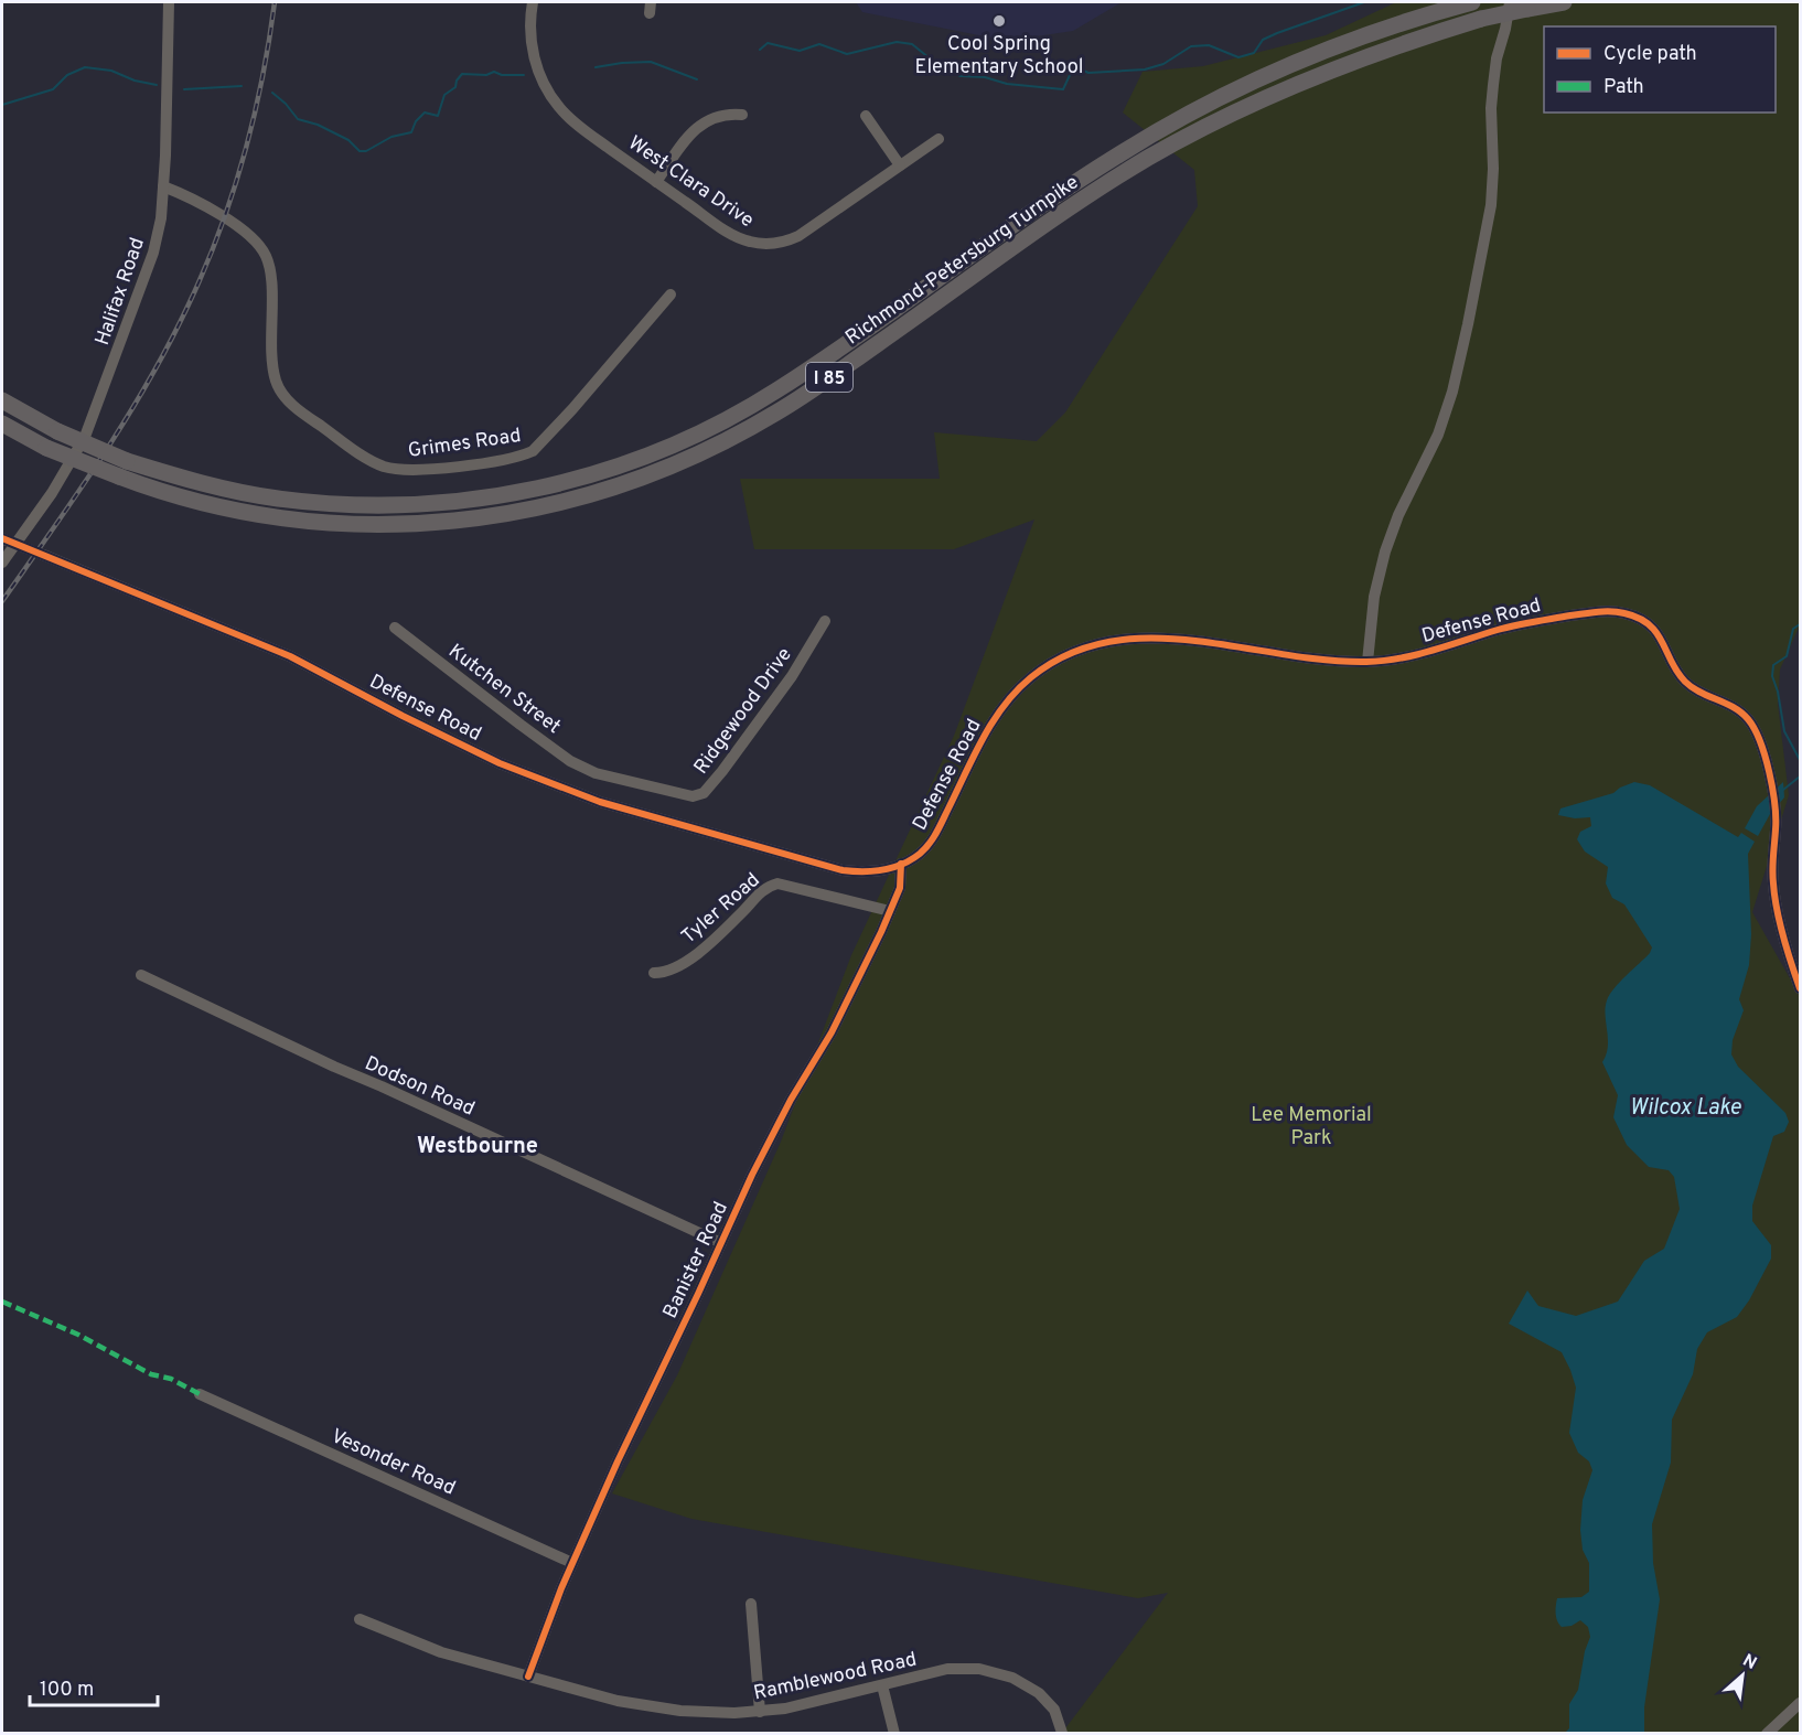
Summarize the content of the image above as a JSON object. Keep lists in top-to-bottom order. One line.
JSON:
{"streets":{"highway":["Richmond-Petersburg Turnpike","I 85"],"street":["West Clara Drive","Halifax Road","Grimes Road","Defense Road","Kutchen Street","Ridgewood Drive","Tyler Road","Dodson Road","Banister Road","Vesonder Road","Ramblewood Road"]},"crossings":[["Halifax Road","Grimes Road"],["Defense Road","Banister Road"],["Kutchen Street","Ridgewood Drive"],["Tyler Road","Banister Road"],["Dodson Road","Banister Road"],["Banister Road","Vesonder Road"],["Banister Road","Ramblewood Road"]],"districts":["Westbourne"],"water":["Wilcox Lake"],"parks":["Lee Memorial Park"],"places":["Cool Spring Elementary School"],"legend":["Cycle path","Path"],"scale_bar":"100 m","north":"top right"}
